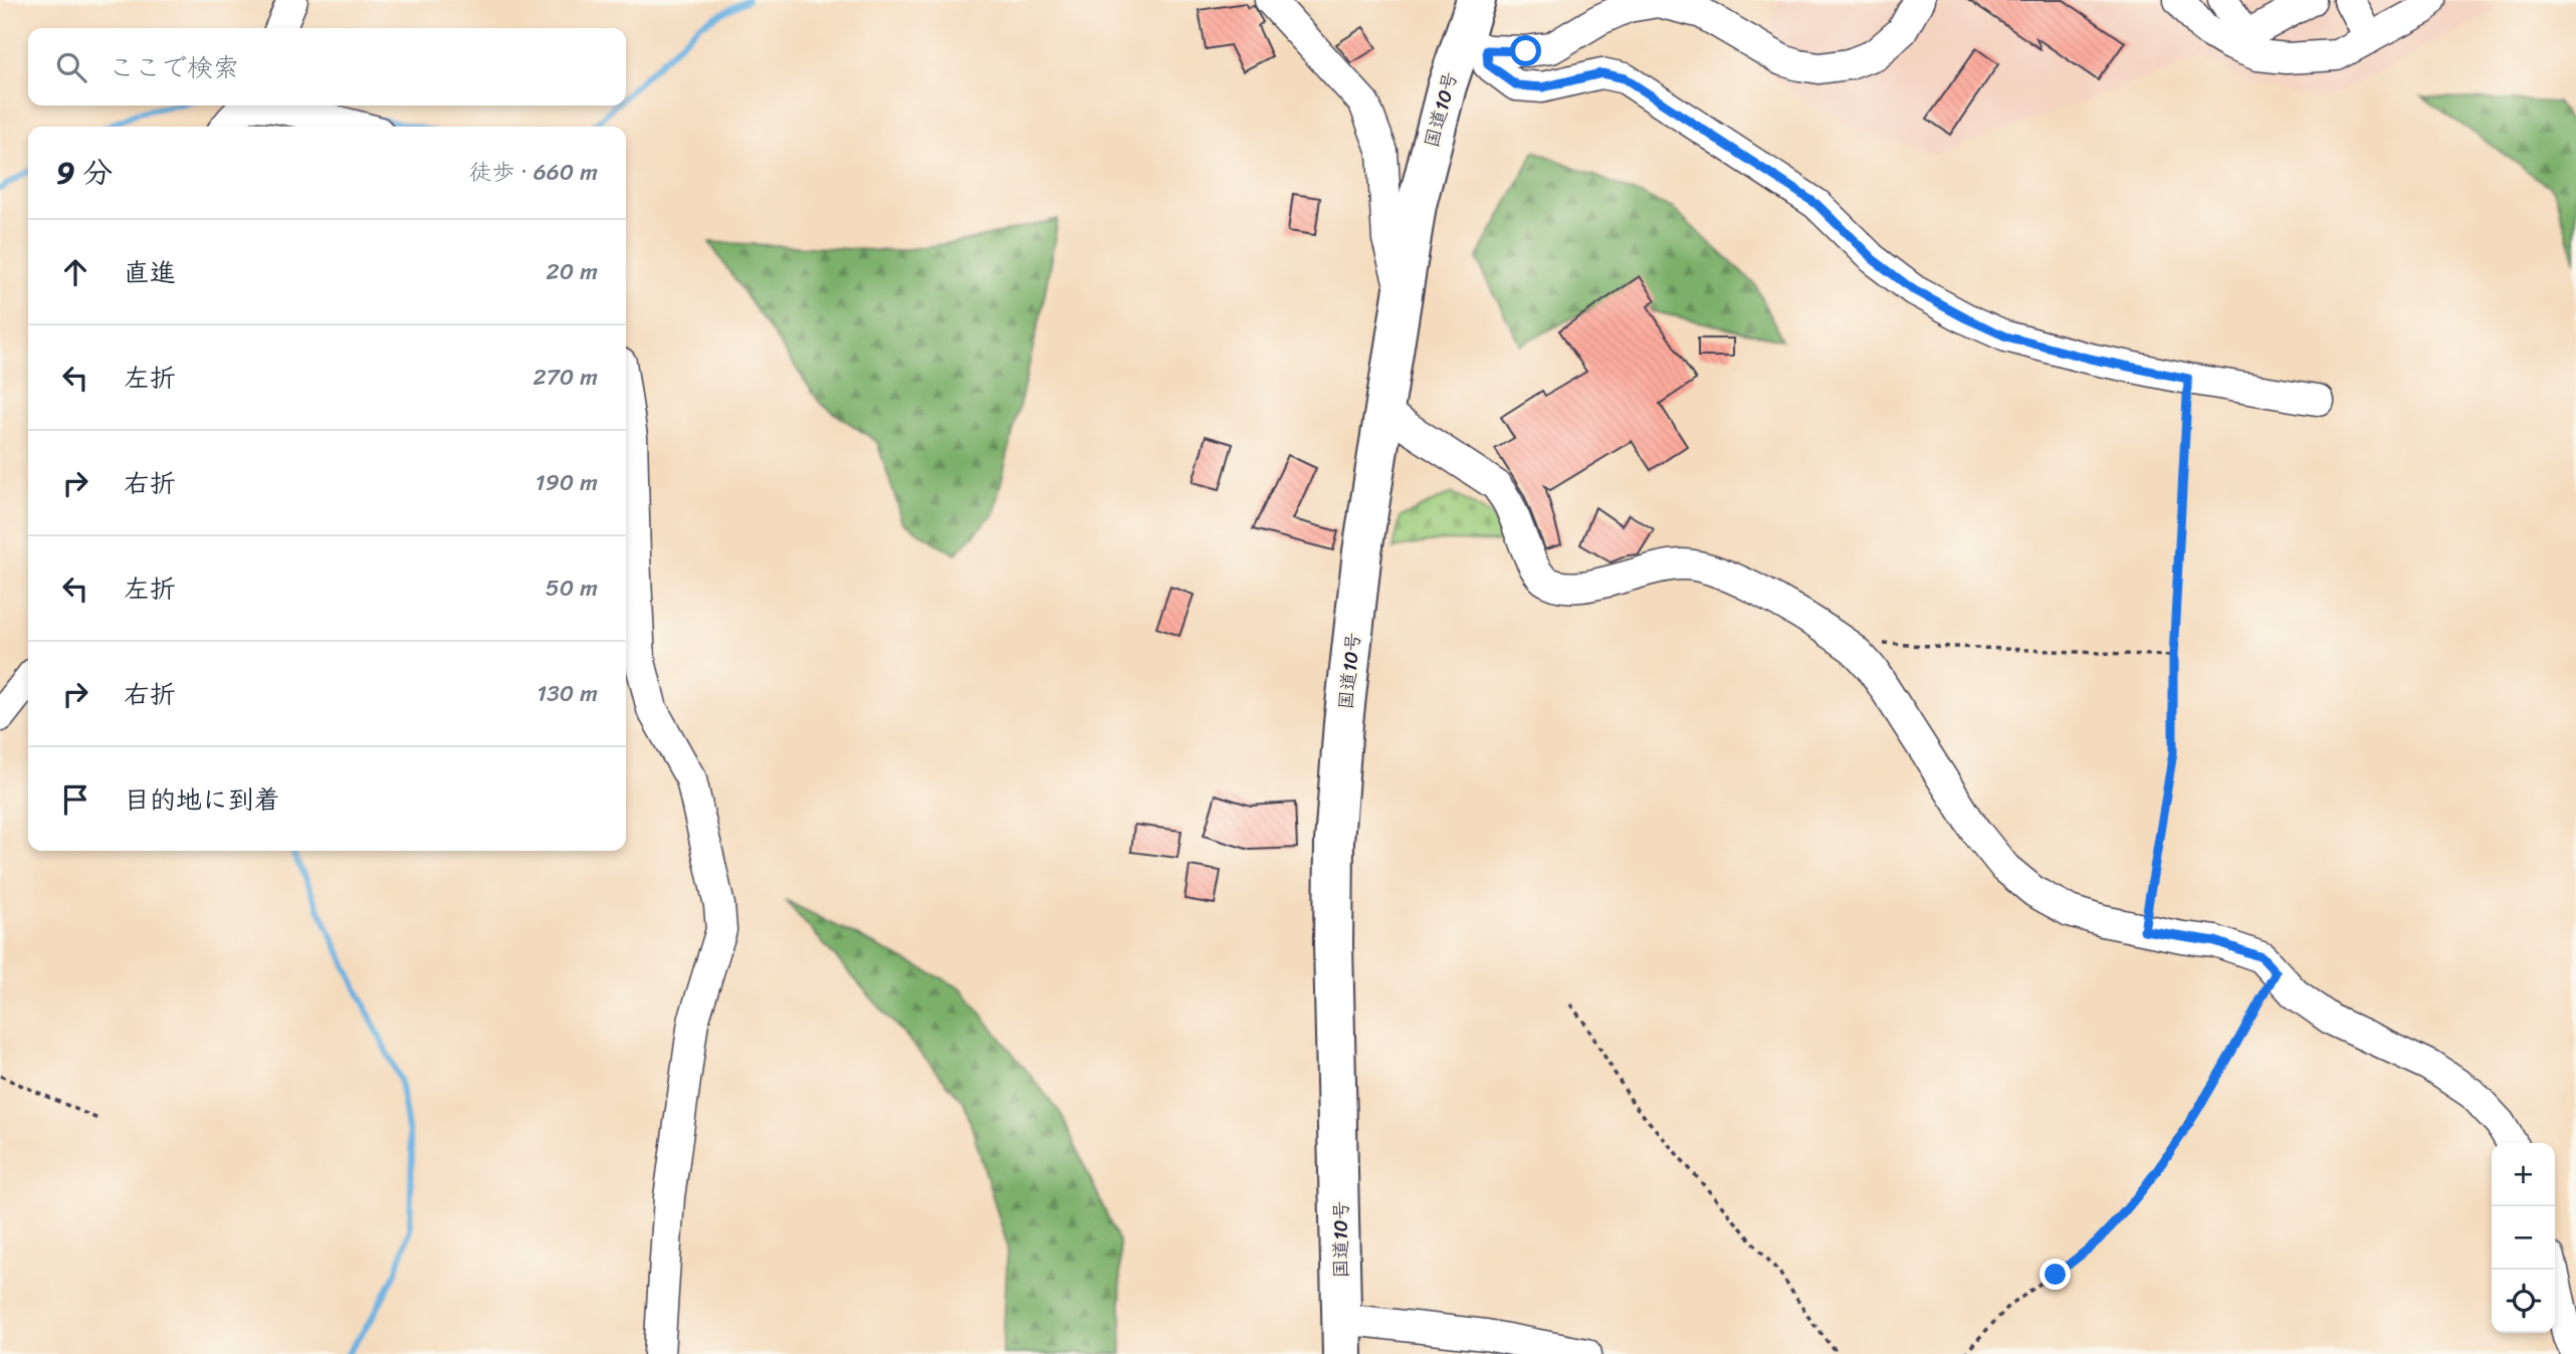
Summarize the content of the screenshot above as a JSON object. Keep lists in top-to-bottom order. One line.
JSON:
{"streets":{"highway":["国道10号"]},"page":{"search":"ここで検索","heading":["9 分","徒歩 · 660 m"],"list":[["直進","20 m"],["左折","270 m"],["右折","190 m"],["左折","50 m"],["右折","130 m"],"目的地に到着"],"map_buttons":["+","−"]}}
